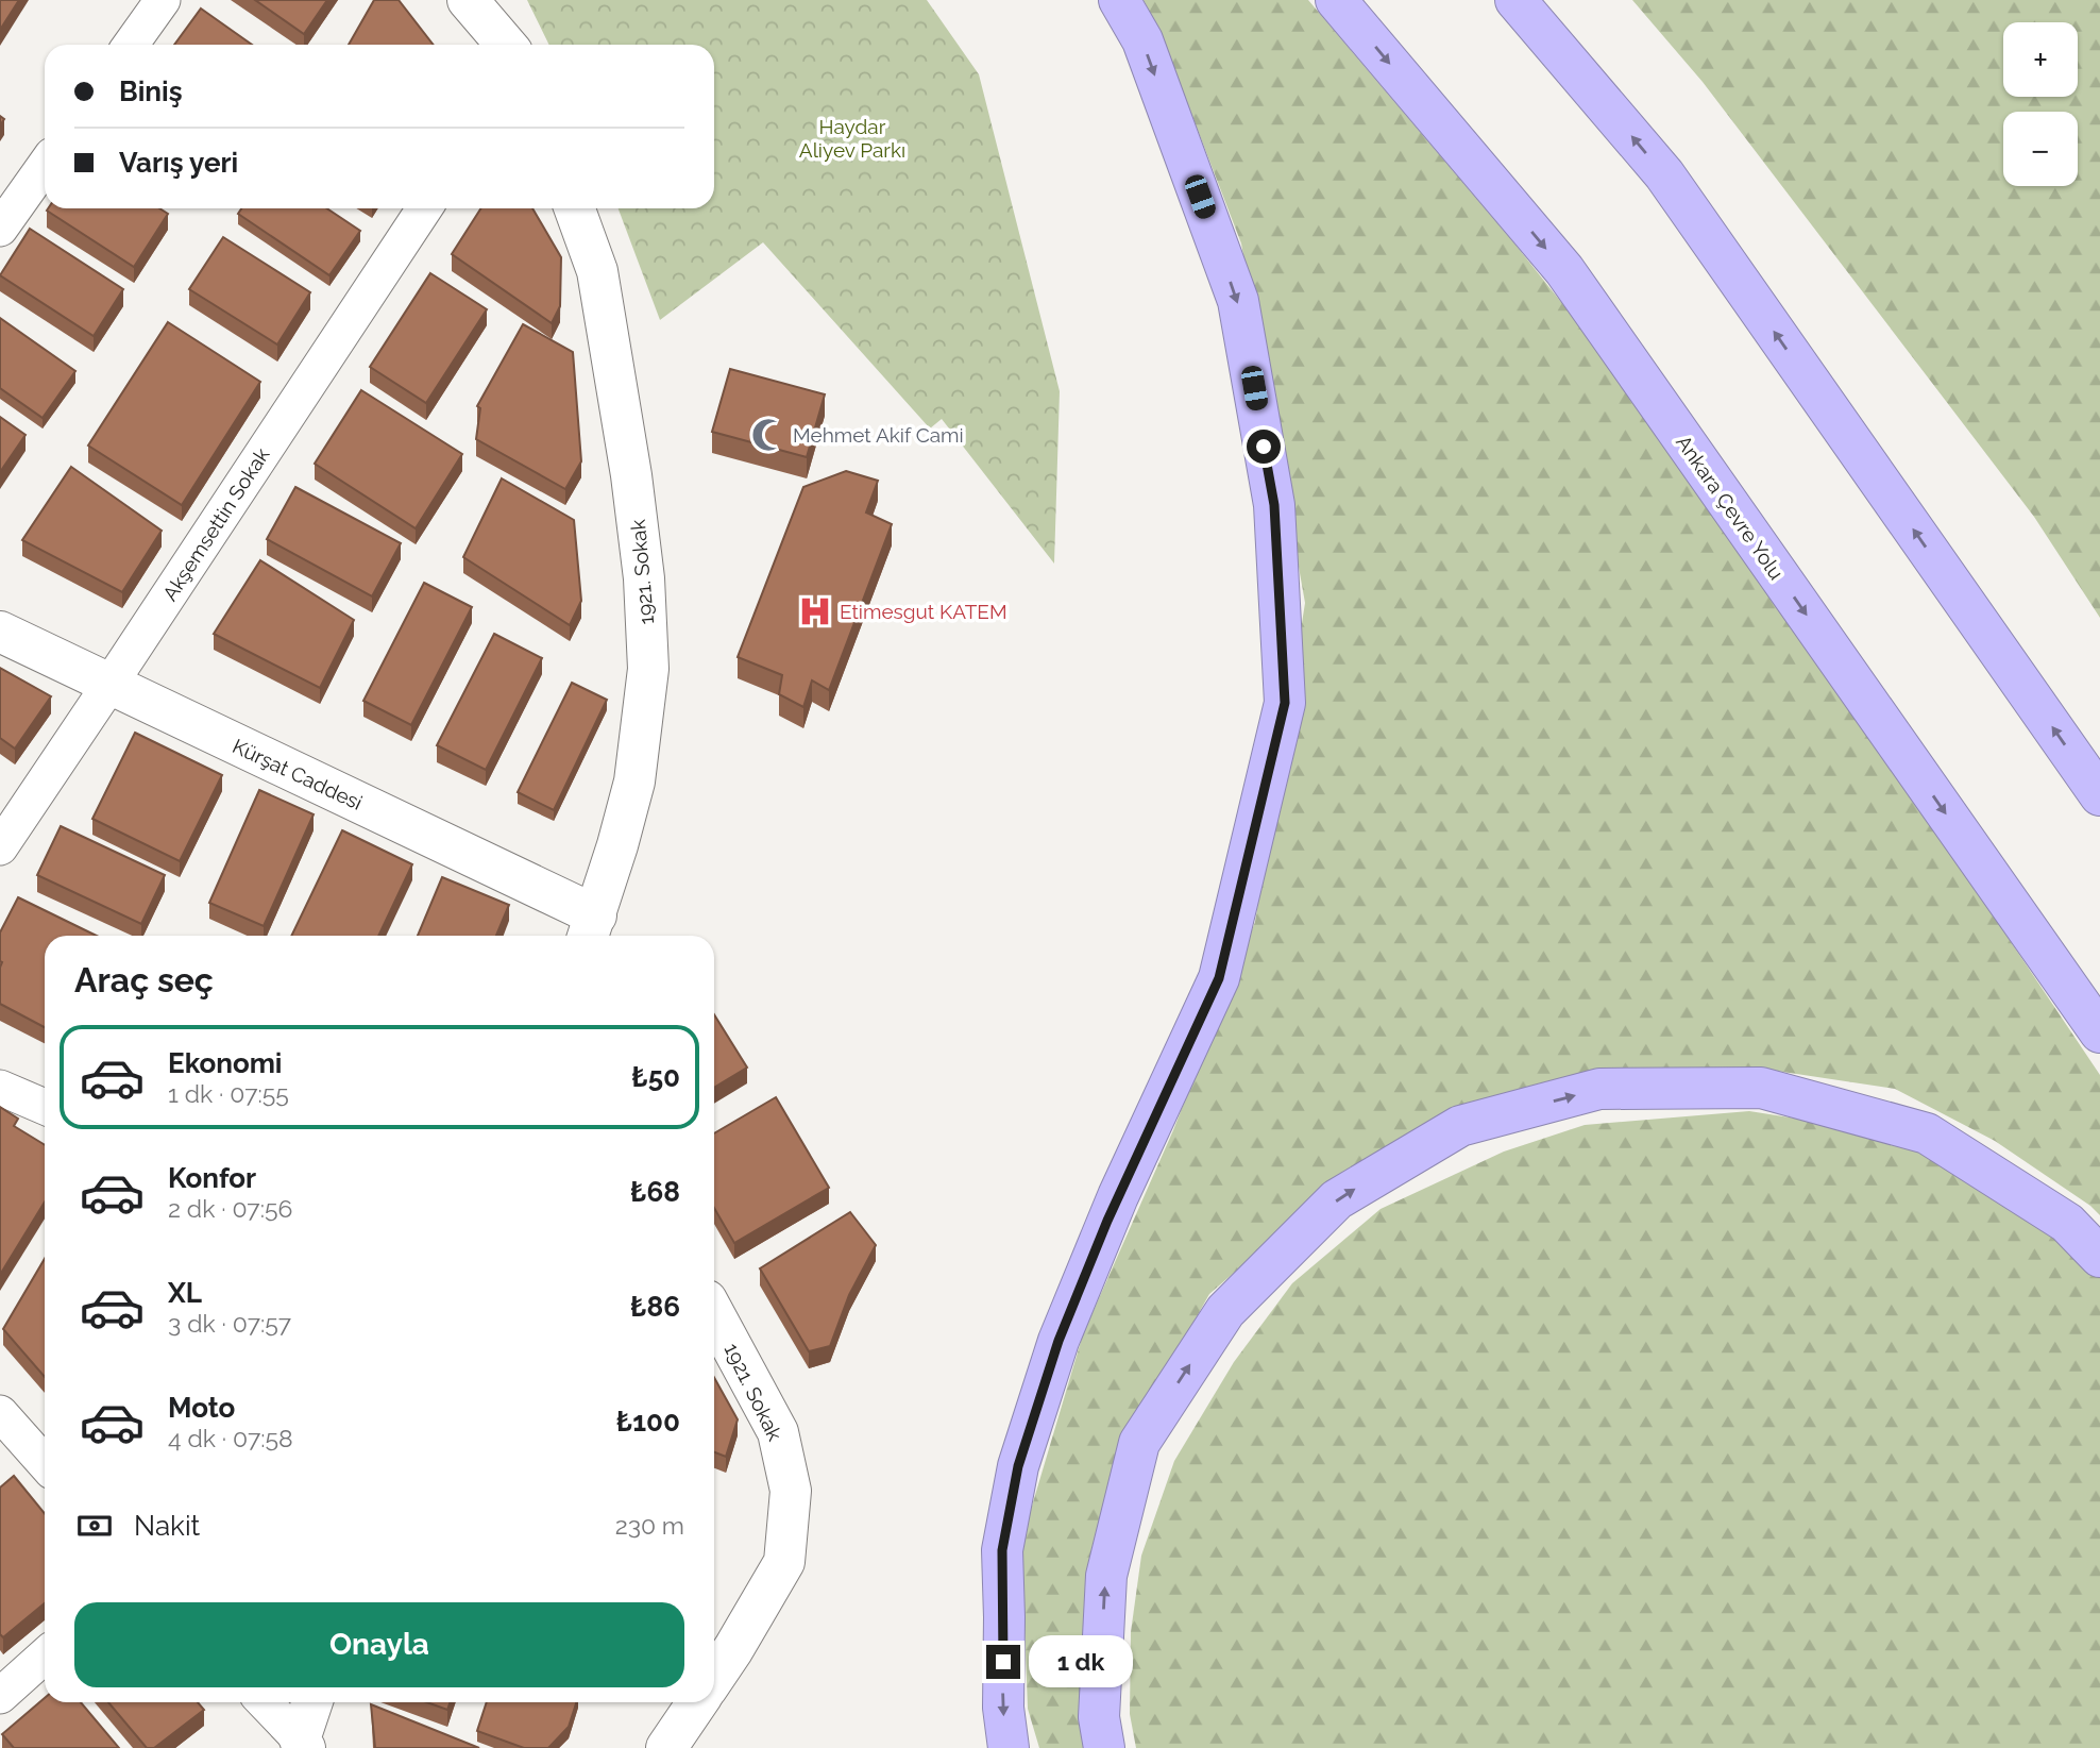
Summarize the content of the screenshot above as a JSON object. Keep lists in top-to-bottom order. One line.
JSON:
{"streets":{"highway":["Ankara Çevre Yolu"],"street":["Akşemsettin Sokak","1921. Sokak","Kürşat Caddesi"]},"crossings":[["Akşemsettin Sokak","Kürşat Caddesi"],["1921. Sokak","Kürşat Caddesi"]],"parks":["Haydar Aliyev Parkı"],"places":{"mosque":["Mehmet Akif Cami"],"hospital":["Etimesgut KATEM"]},"page":{"map_buttons":["+","−"],"banner":["Biniş","Varış yeri"],"heading":"Araç seç","list":[{"name":"Ekonomi","note":"1 dk · 07:55","value":"₺50"},{"name":"Konfor","note":"2 dk · 07:56","value":"₺68"},{"name":"XL","note":"3 dk · 07:57","value":"₺86"},{"name":"Moto","note":"4 dk · 07:58","value":"₺100"}],"pay":["Nakit","230 m"],"buttons":"Onayla","bubble":"1 dk"}}
